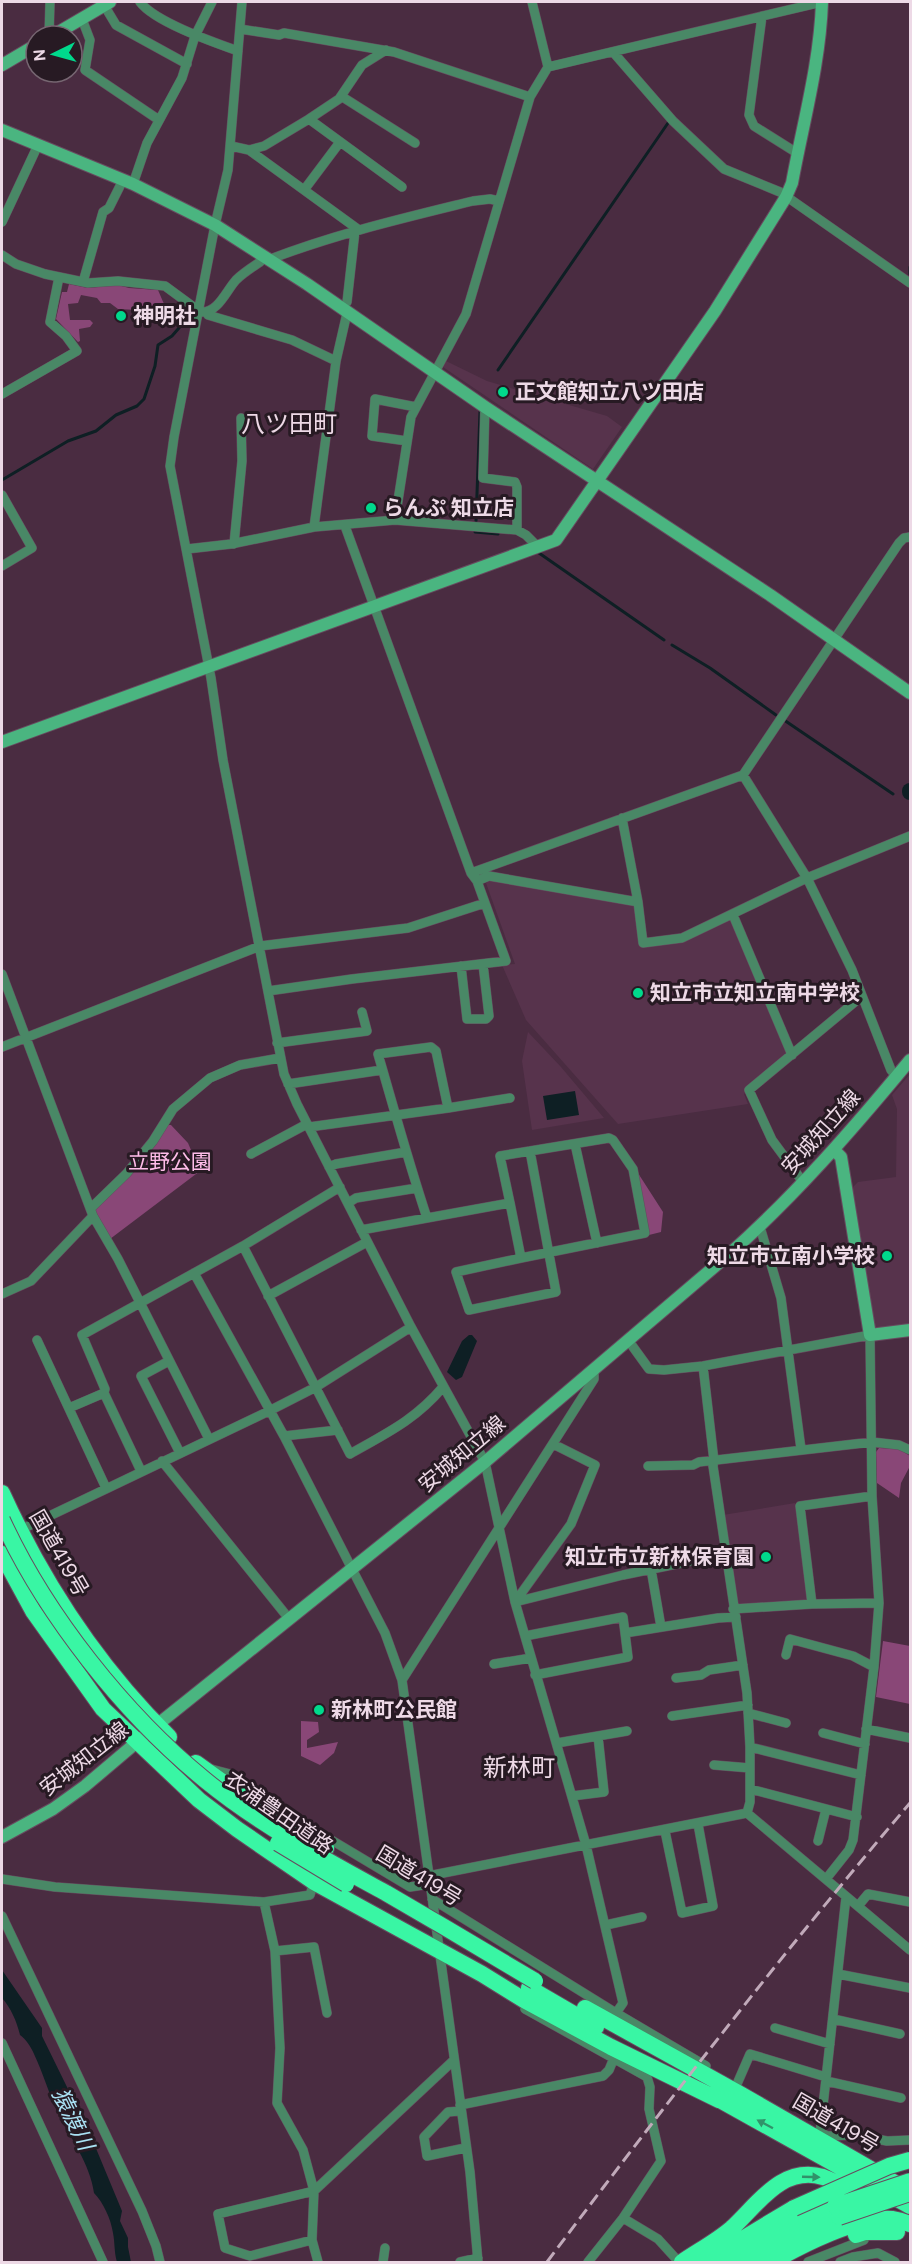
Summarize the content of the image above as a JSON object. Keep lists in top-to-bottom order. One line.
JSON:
{"streets":{"highway":["国道419号","衣浦豊田道路"],"street":["安城知立線"]},"crossings":[["安城知立線","国道419号"],["国道419号","衣浦豊田道路"]],"districts":["八ツ田町","新林町"],"water":["猿渡川"],"parks":["立野公園"],"places":["神明社","正文館知立八ツ田店","らんぷ 知立店","知立市立知立南中学校","知立市立南小学校","知立市立新林保育園","新林町公民館"],"north":"left"}
